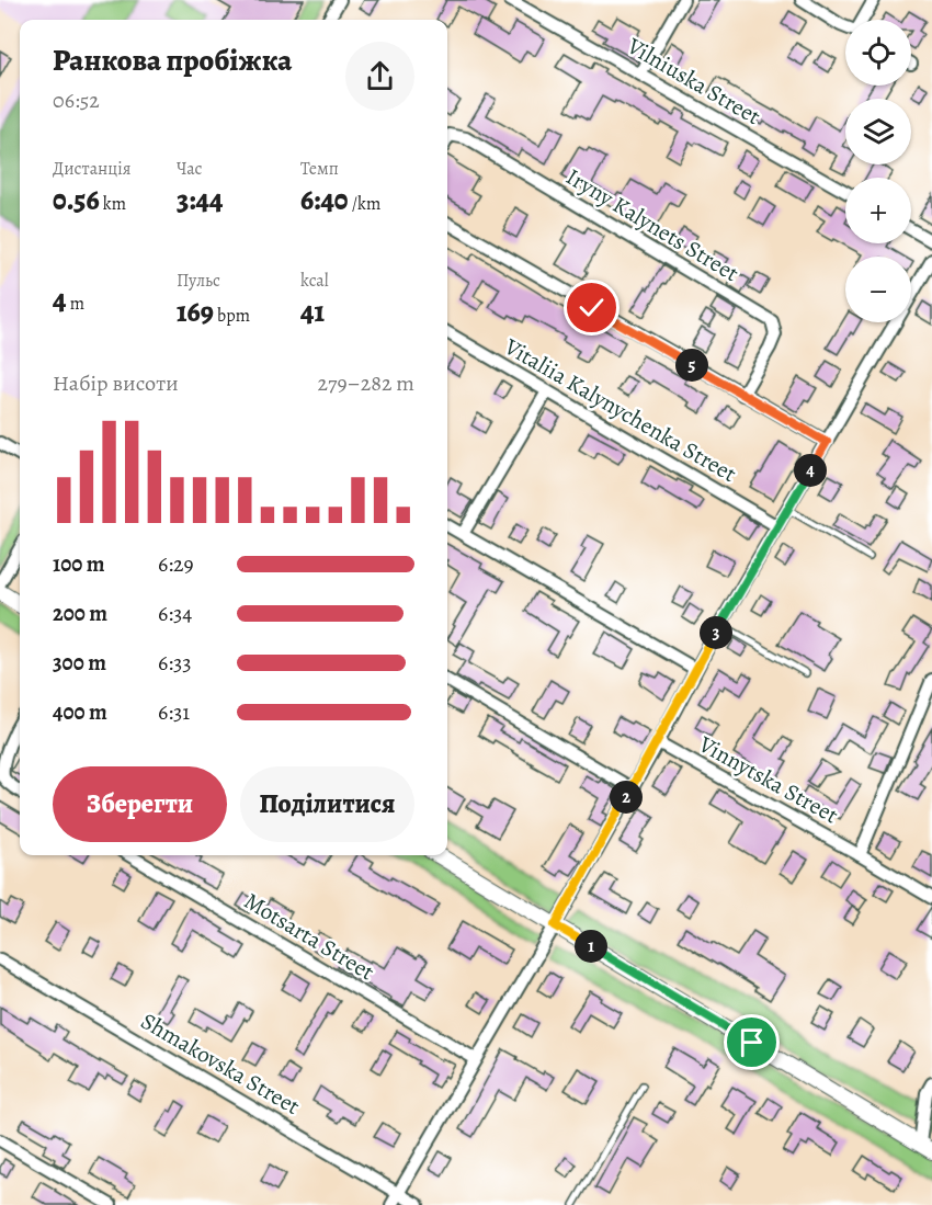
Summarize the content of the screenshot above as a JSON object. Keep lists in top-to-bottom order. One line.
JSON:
{"streets":{"street":["Vilniuska Street","Iryny Kalynets Street","Vitaliia Kalynychenka Street","Vinnytska Street","Motsarta Street","Shmakovska Street"]},"page":{"map_buttons":["+","−"],"heading":["Ранкова пробіжка","06:52"],"stats":[["Дистанція","0.56 km"],["Час","3:44"],["Темп","6:40 /km"],["4 m"],["Пульс","169 bpm"],["kcal","41"]],"pins":["5","4","3","2","1"],"chart":["Набір висоти","279–282 m"],"list":[{"name":"100 m","note":"6:29"},{"name":"200 m","note":"6:34"},{"name":"300 m","note":"6:33"},{"name":"400 m","note":"6:31"}],"buttons":["Зберегти","Поділитися"]}}
